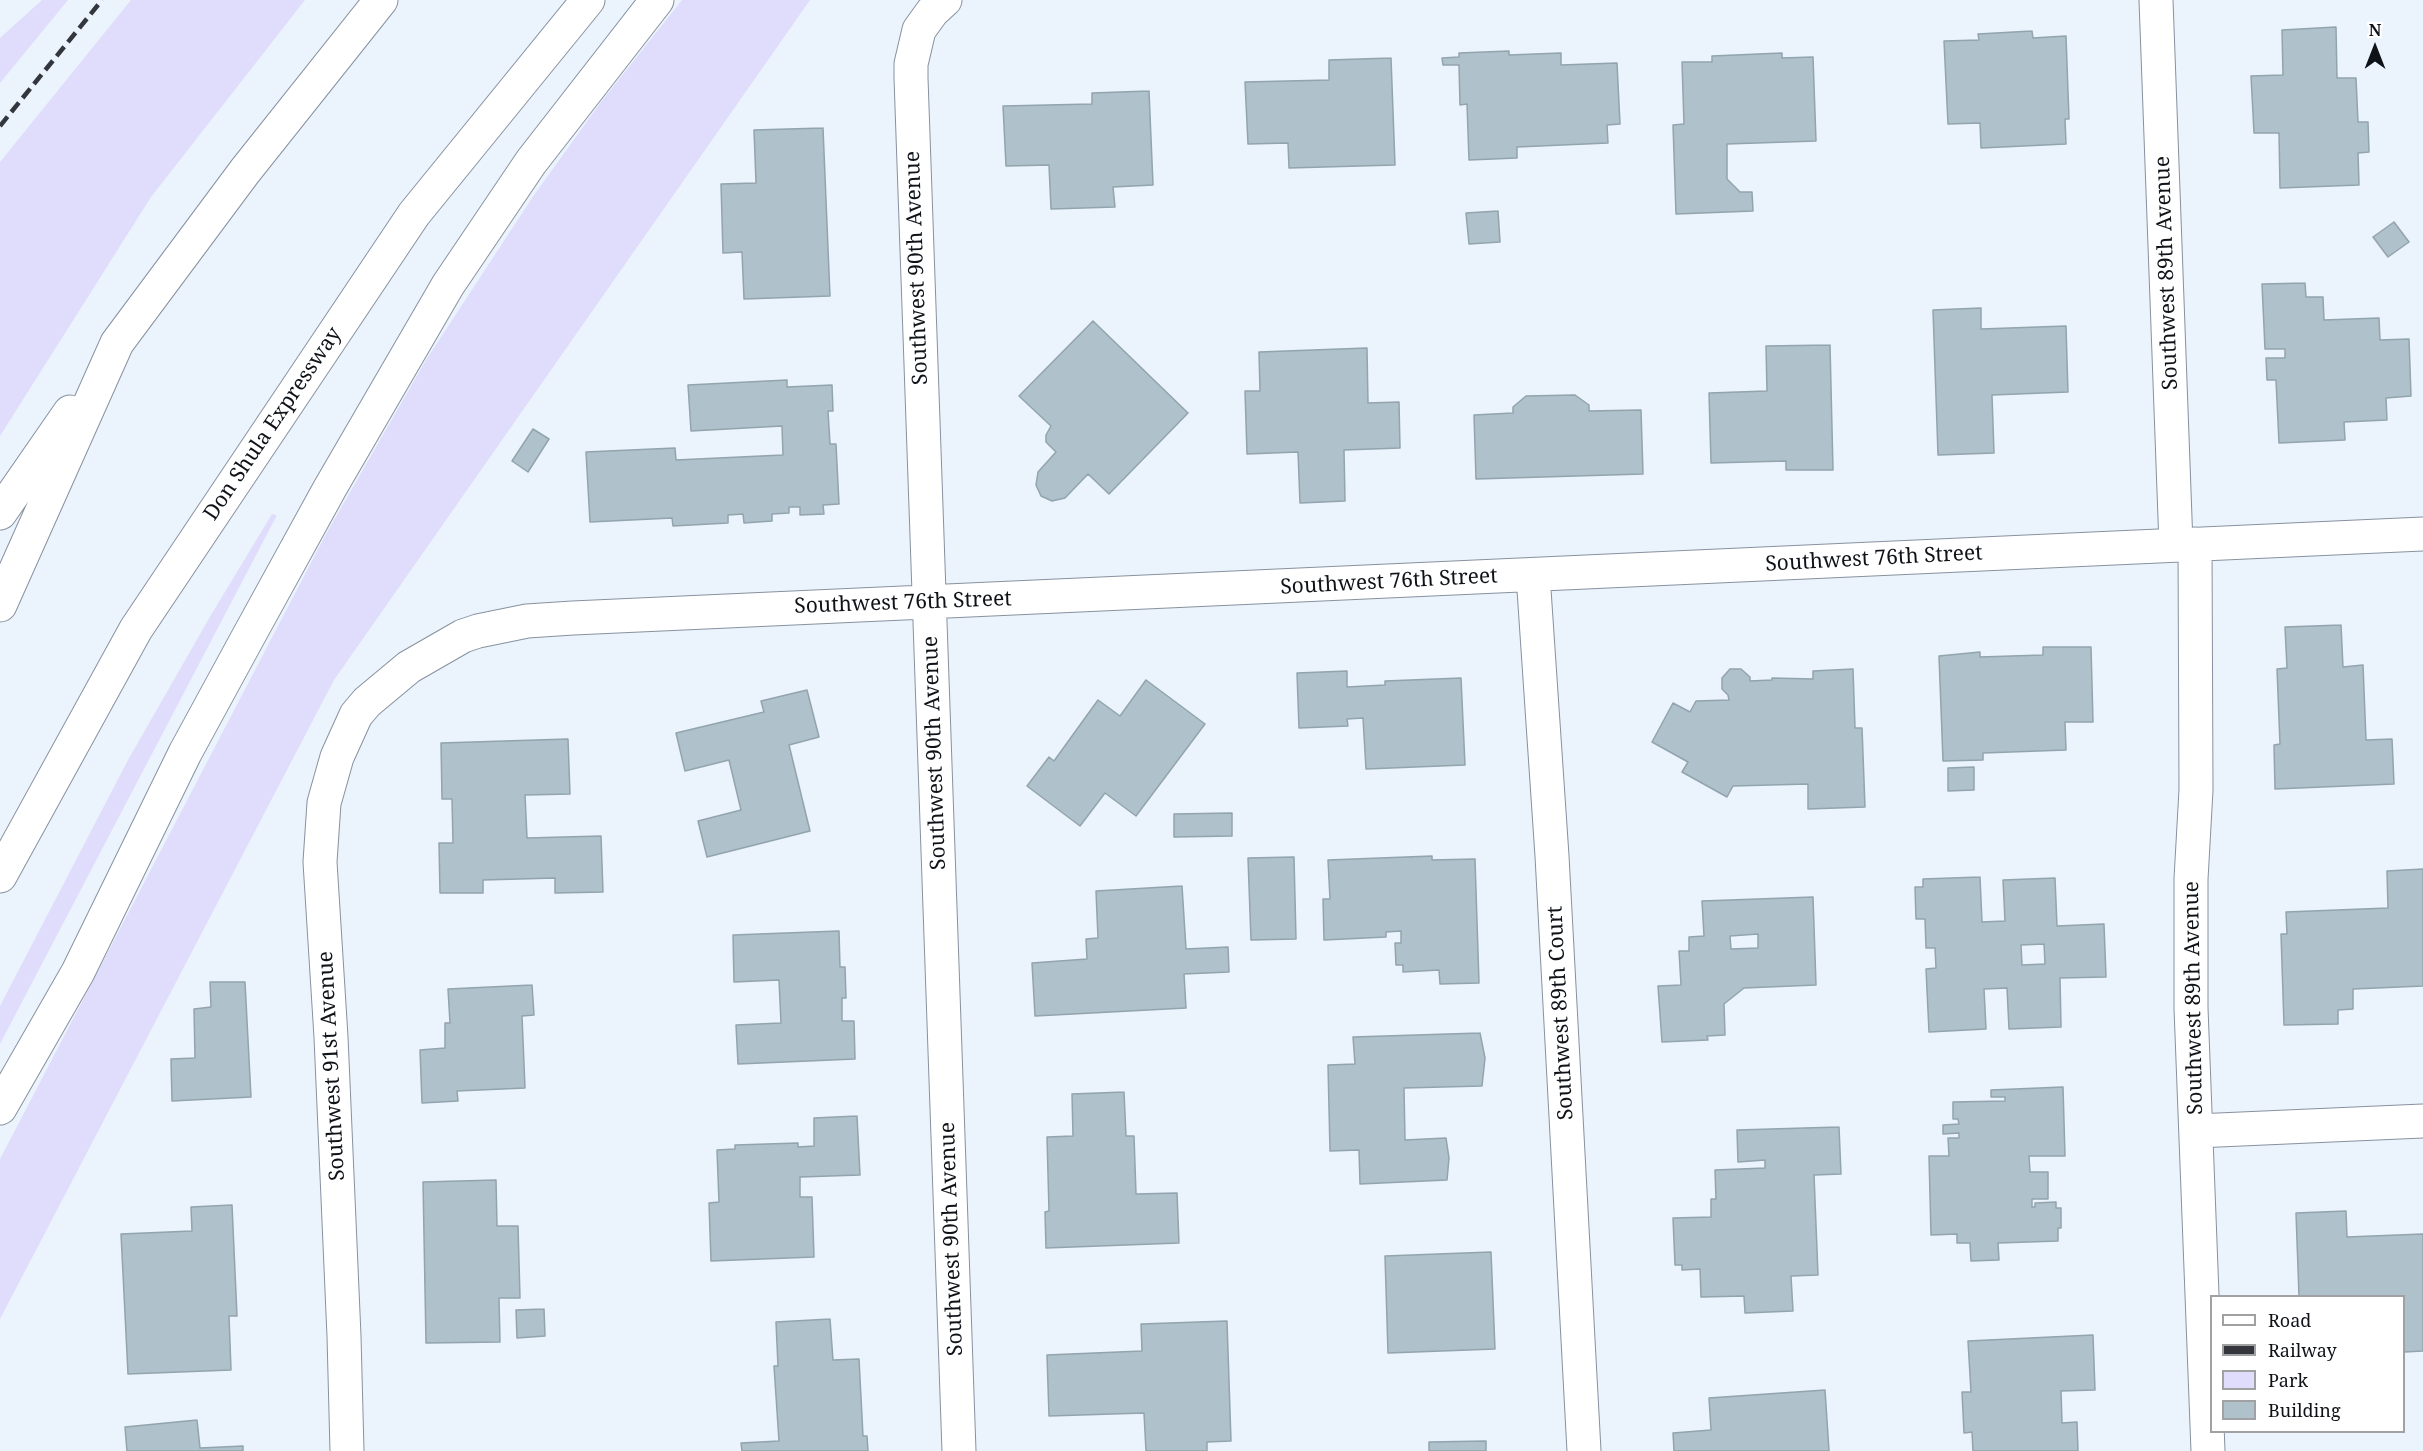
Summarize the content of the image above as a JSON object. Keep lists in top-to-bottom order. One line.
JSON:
{"streets":{"main road":["Southwest 90th Avenue","Southwest 89th Avenue","Don Shula Expressway","Southwest 76th Street","Southwest 89th Court","Southwest 91st Avenue"]},"crossings":[["Southwest 90th Avenue","Southwest 76th Street"],["Southwest 89th Avenue","Southwest 76th Street"],["Southwest 76th Street","Southwest 89th Court"],["Southwest 76th Street","Southwest 91st Avenue"]],"legend":["Road","Railway","Park","Building"],"north":"top"}
